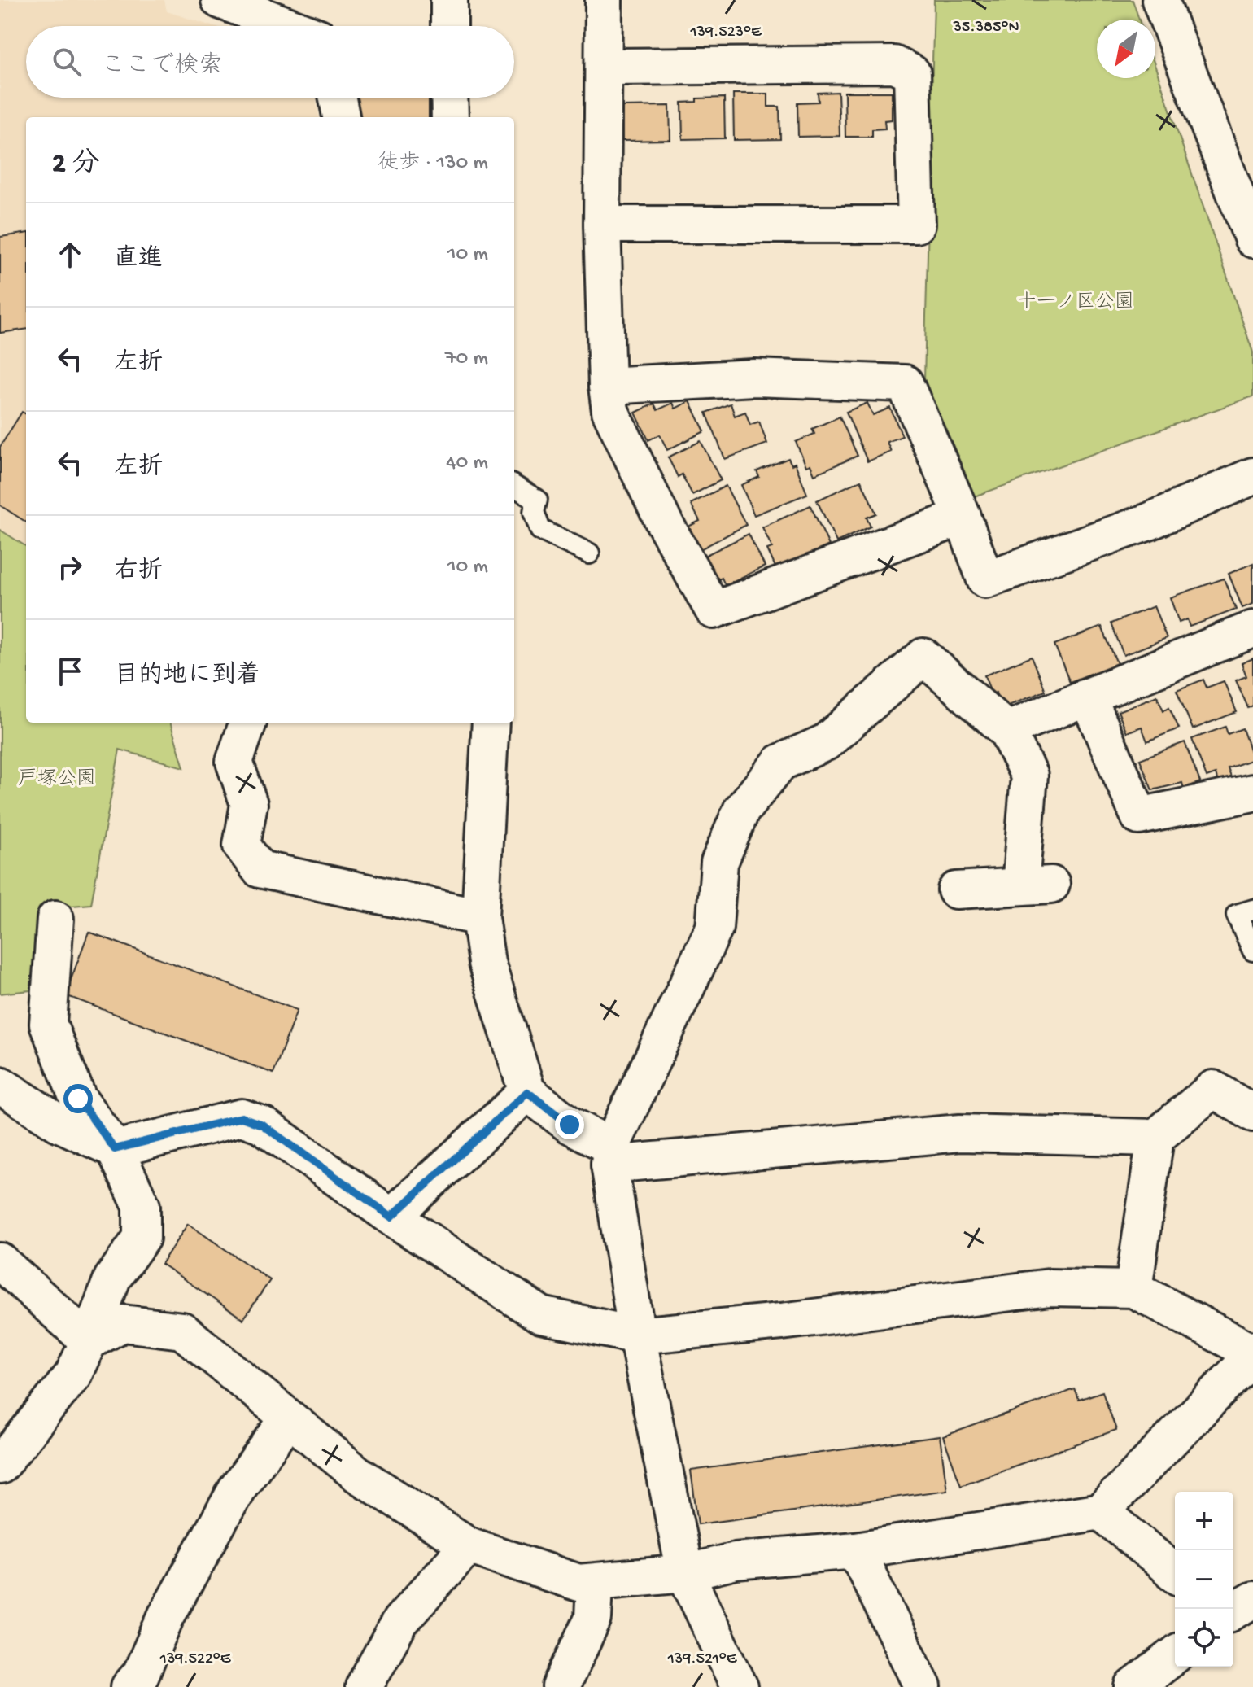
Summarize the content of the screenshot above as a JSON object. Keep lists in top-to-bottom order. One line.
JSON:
{"parks":["十一ノ区公園","戸塚公園"],"north":"bottom left","page":{"search":"ここで検索","heading":["2 分","徒歩 · 130 m"],"list":[["直進","10 m"],["左折","70 m"],["左折","40 m"],["右折","10 m"],"目的地に到着"],"map_buttons":["+","−"]},"coordinates":["35.385°N","139.523°E","139.522°E","139.521°E"]}
